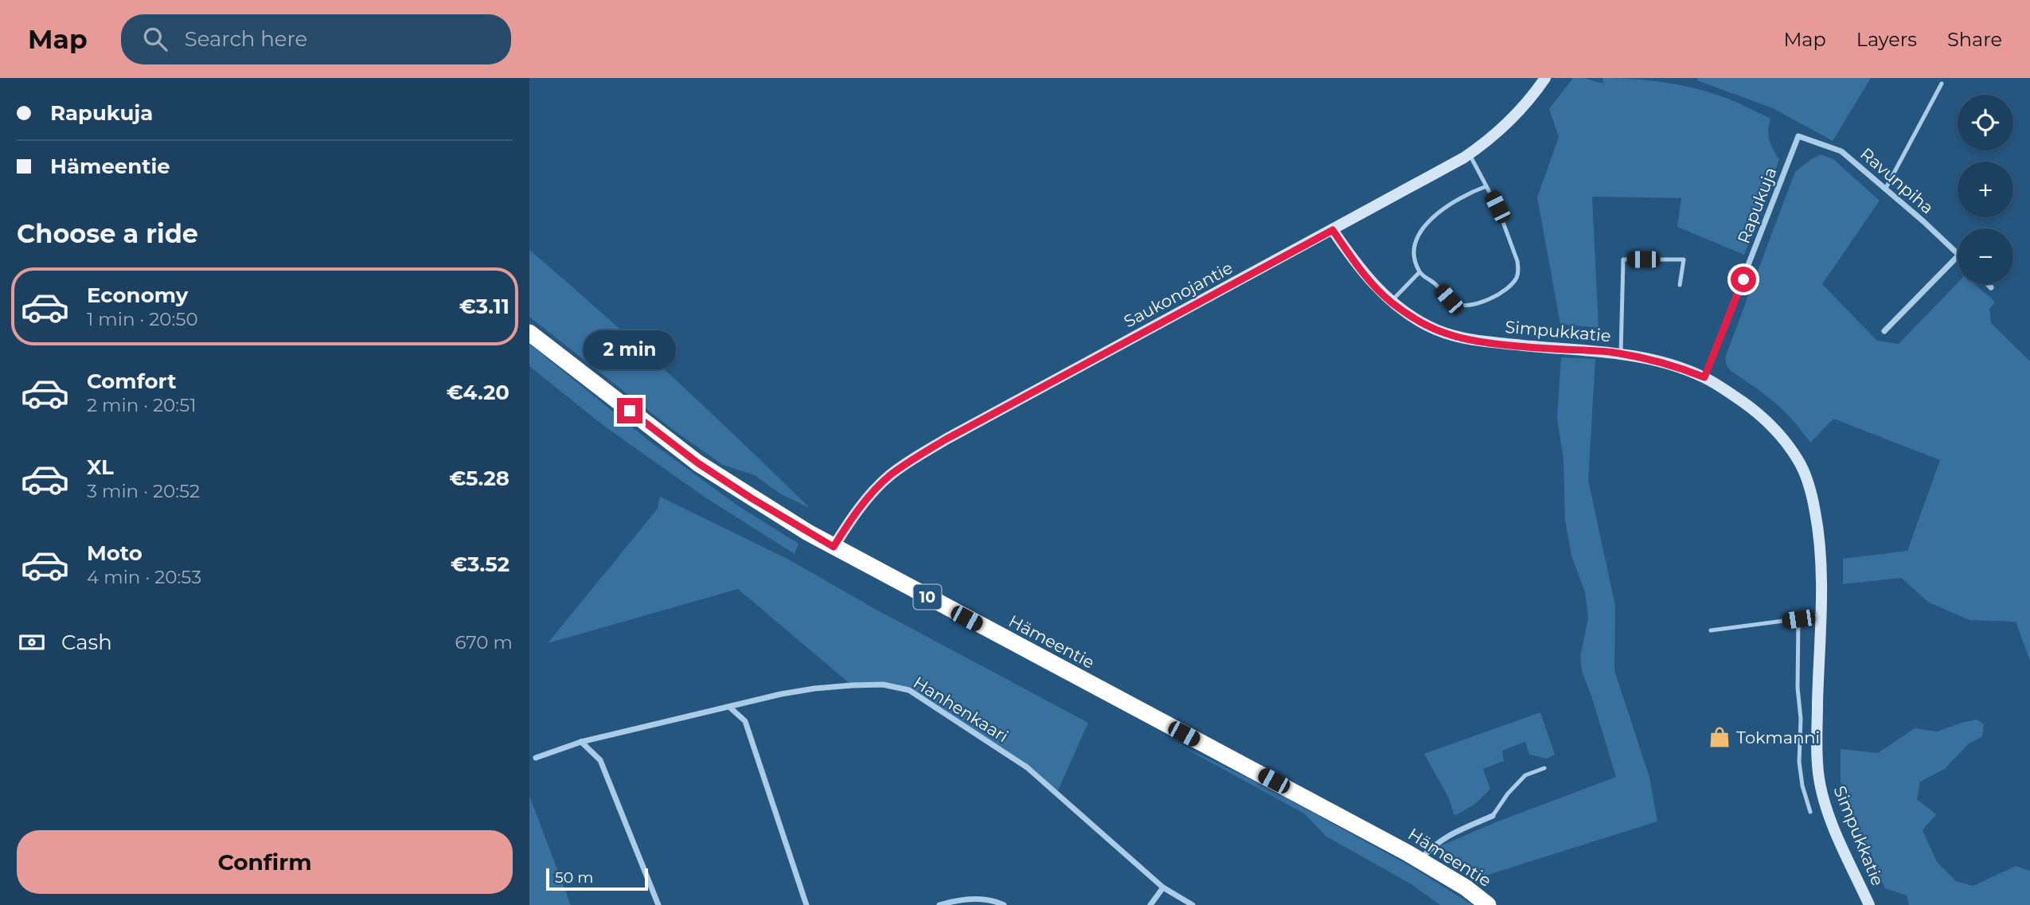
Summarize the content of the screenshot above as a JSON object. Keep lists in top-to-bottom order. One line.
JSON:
{"streets":{"highway":["10","Hämeentie"],"street":["Ravunpiha","Rapukuja","Saukonojantie","Simpukkatie","Hanhenkaari"]},"crossings":[["Ravunpiha","Rapukuja"],["Rapukuja","Simpukkatie"],["Saukonojantie","Simpukkatie"],["Saukonojantie","Hämeentie"]],"places":{"shop":["Tokmanni"]},"scale_bar":"50 m","page":{"header":"Map","search":"Search here","nav":["Map","Layers","Share"],"banner":["Rapukuja","Hämeentie"],"map_buttons":["+","−"],"heading":"Choose a ride","list":[{"name":"Economy","note":"1 min · 20:50","value":"€3.11"},{"name":"Comfort","note":"2 min · 20:51","value":"€4.20"},{"name":"XL","note":"3 min · 20:52","value":"€5.28"},{"name":"Moto","note":"4 min · 20:53","value":"€3.52"}],"bubble":"2 min","pay":["Cash","670 m"],"buttons":"Confirm","scale":"50 m"}}
